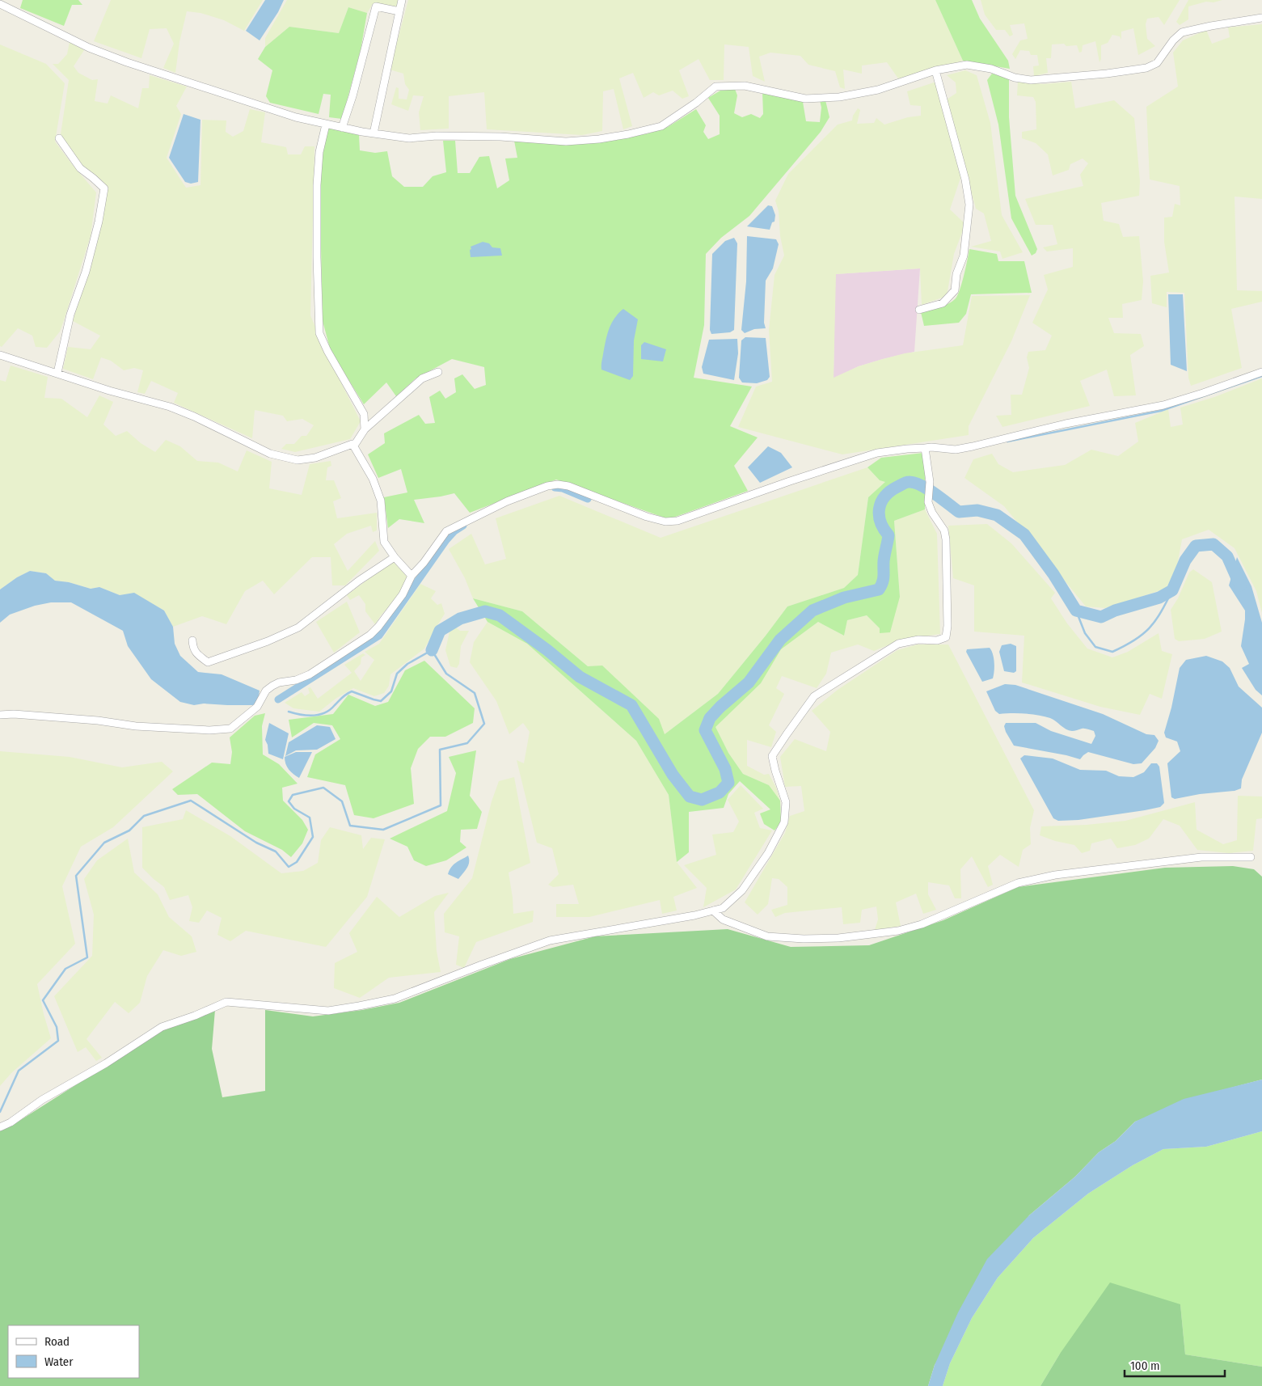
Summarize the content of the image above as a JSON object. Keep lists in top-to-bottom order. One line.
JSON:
{"legend":["Road","Water"],"scale_bar":"100 m"}
